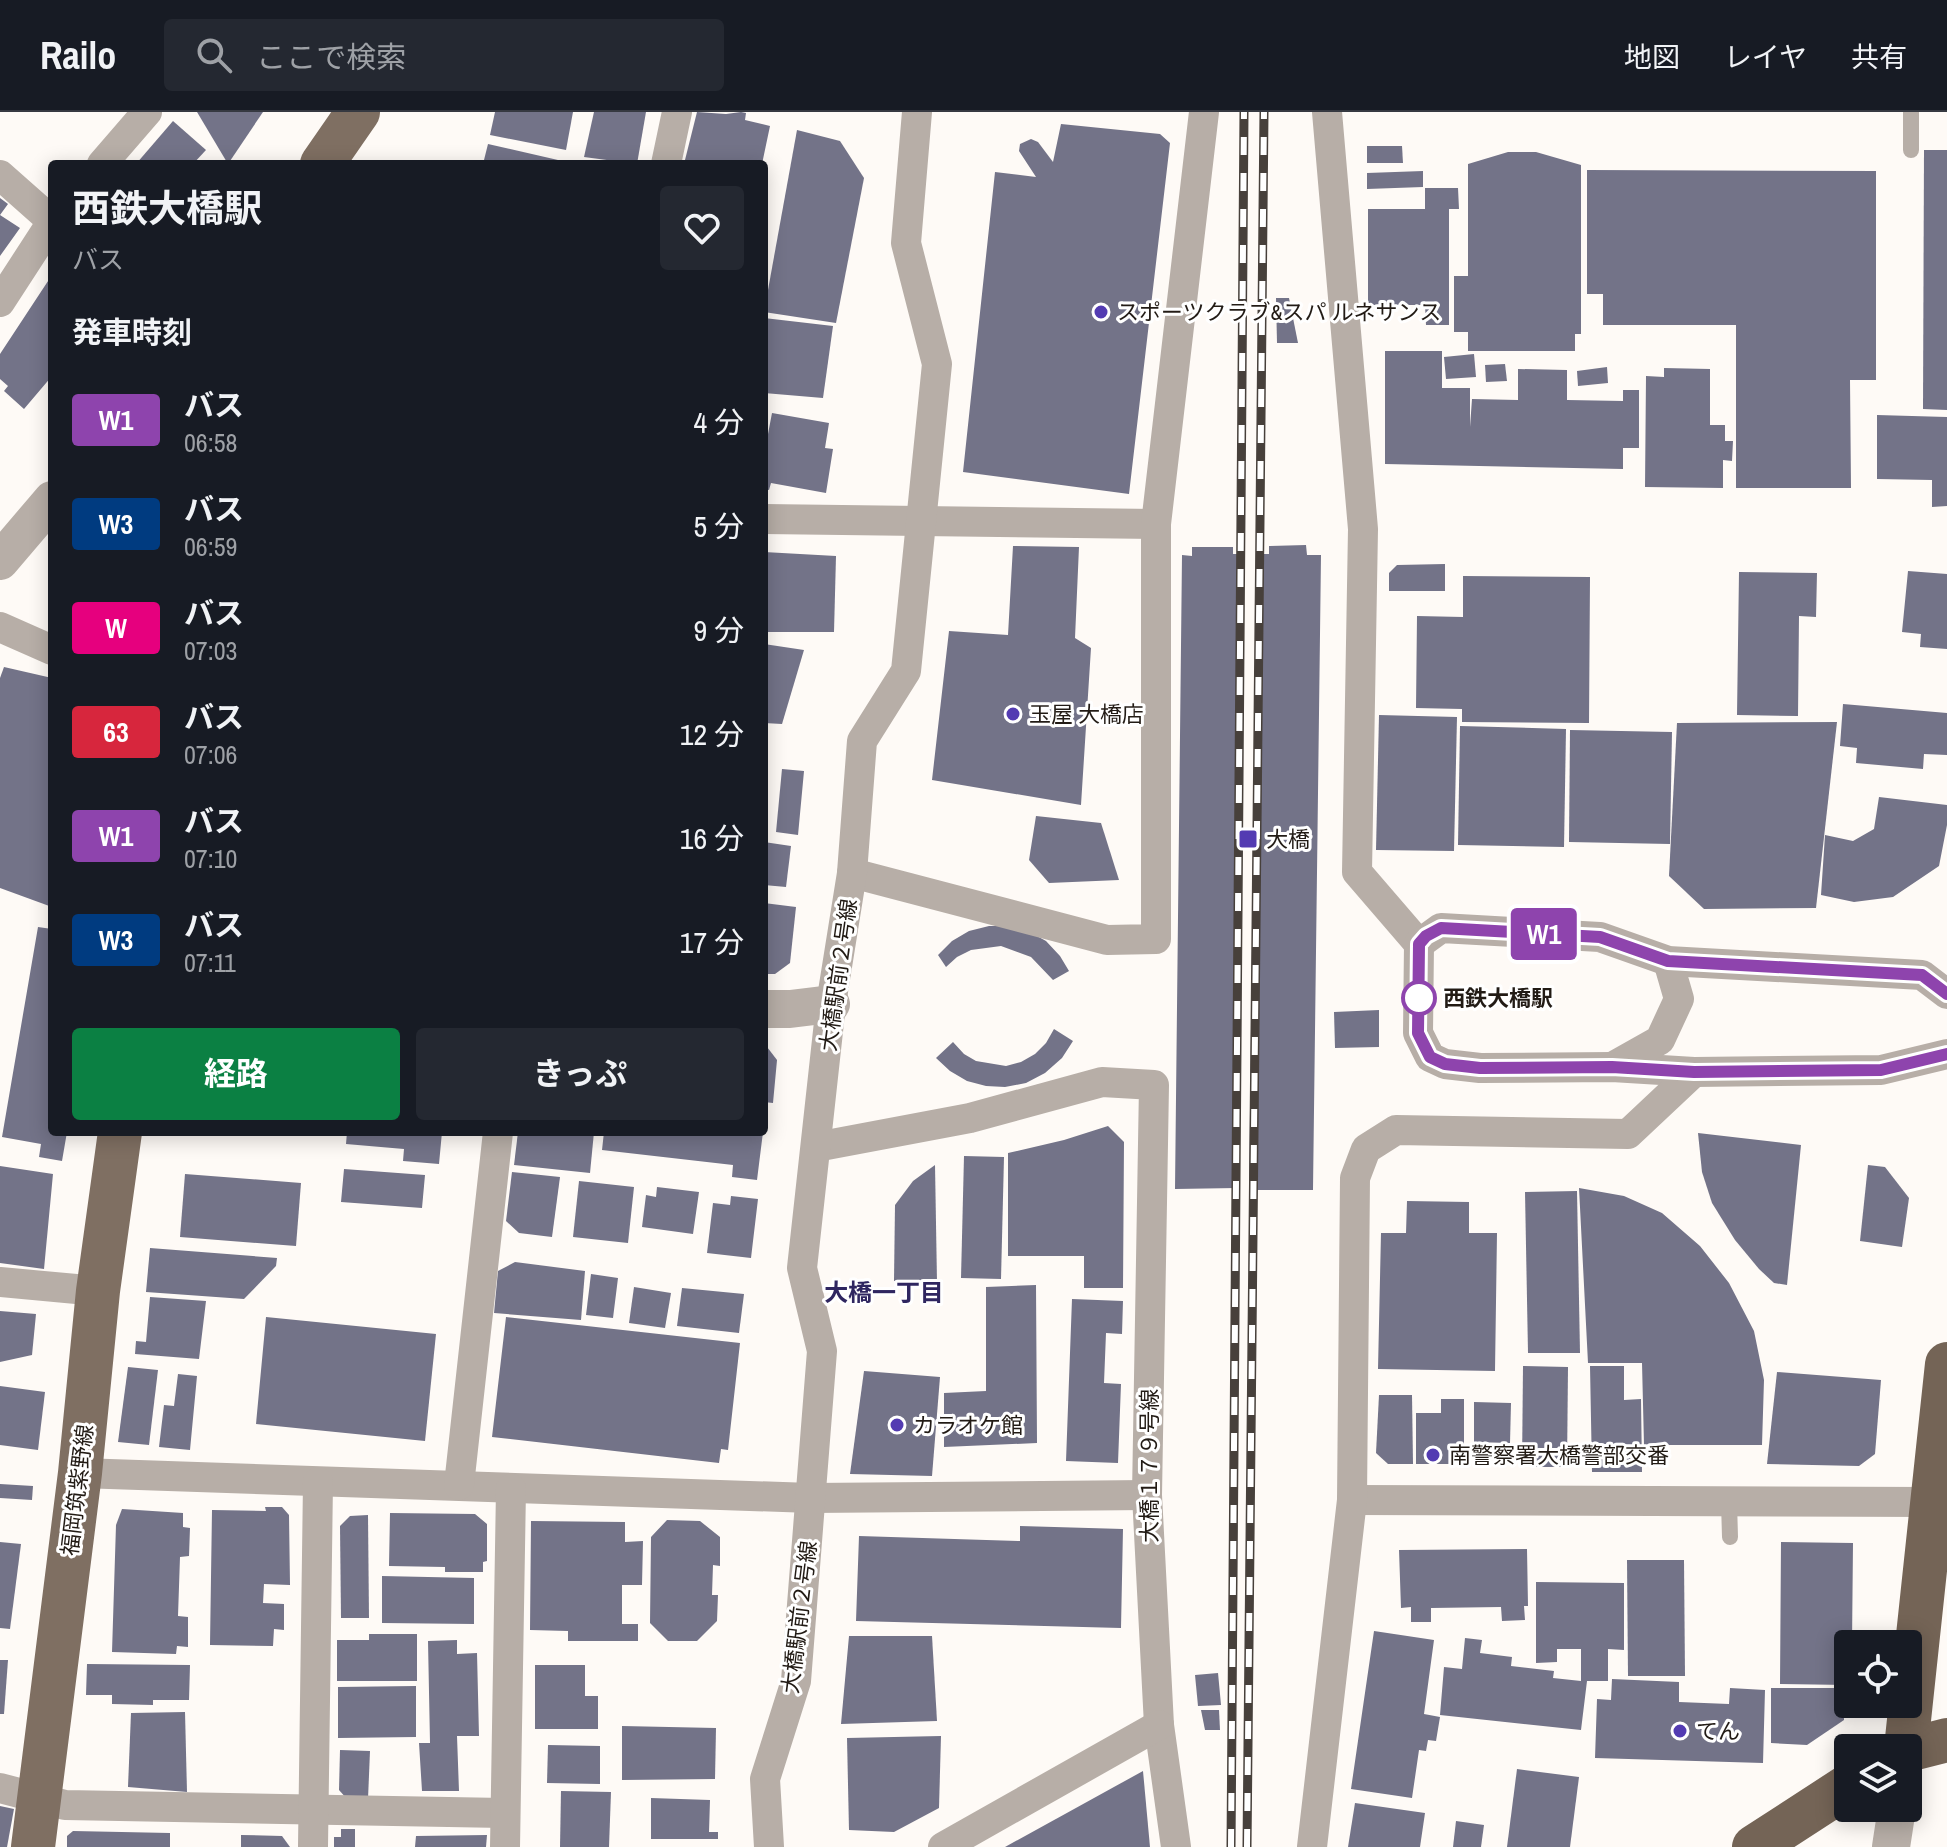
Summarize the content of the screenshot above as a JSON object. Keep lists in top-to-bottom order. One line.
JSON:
{"streets":{"main road":["福岡筑紫野線"],"street":["大橋駅前２号線","大橋１７９号線"]},"crossings":[["大橋駅前２号線","大橋１７９号線"]],"districts":["大橋一丁目"],"places":{"other":["スポーツクラブ&スパ ルネサンス","玉屋 大橋店","西鉄大橋駅","カラオケ館","南警察署大橋警部交番","てん"],"transit":["大橋"]},"lines":["bus line W1"],"page":{"header":"Railo","search":"ここで検索","nav":["地図","レイヤ","共有"],"on_map":"W1","heading":[["西鉄大橋駅","バス"],"発車時刻"],"list":[{"mark":"W1","name":"バス","note":"06:58","value":"4 分"},{"mark":"W3","name":"バス","note":"06:59","value":"5 分"},{"mark":"W","name":"バス","note":"07:03","value":"9 分"},{"mark":"63","name":"バス","note":"07:06","value":"12 分"},{"mark":"W1","name":"バス","note":"07:10","value":"16 分"},{"mark":"W3","name":"バス","note":"07:11","value":"17 分"}],"buttons":["経路","きっぷ"]}}
